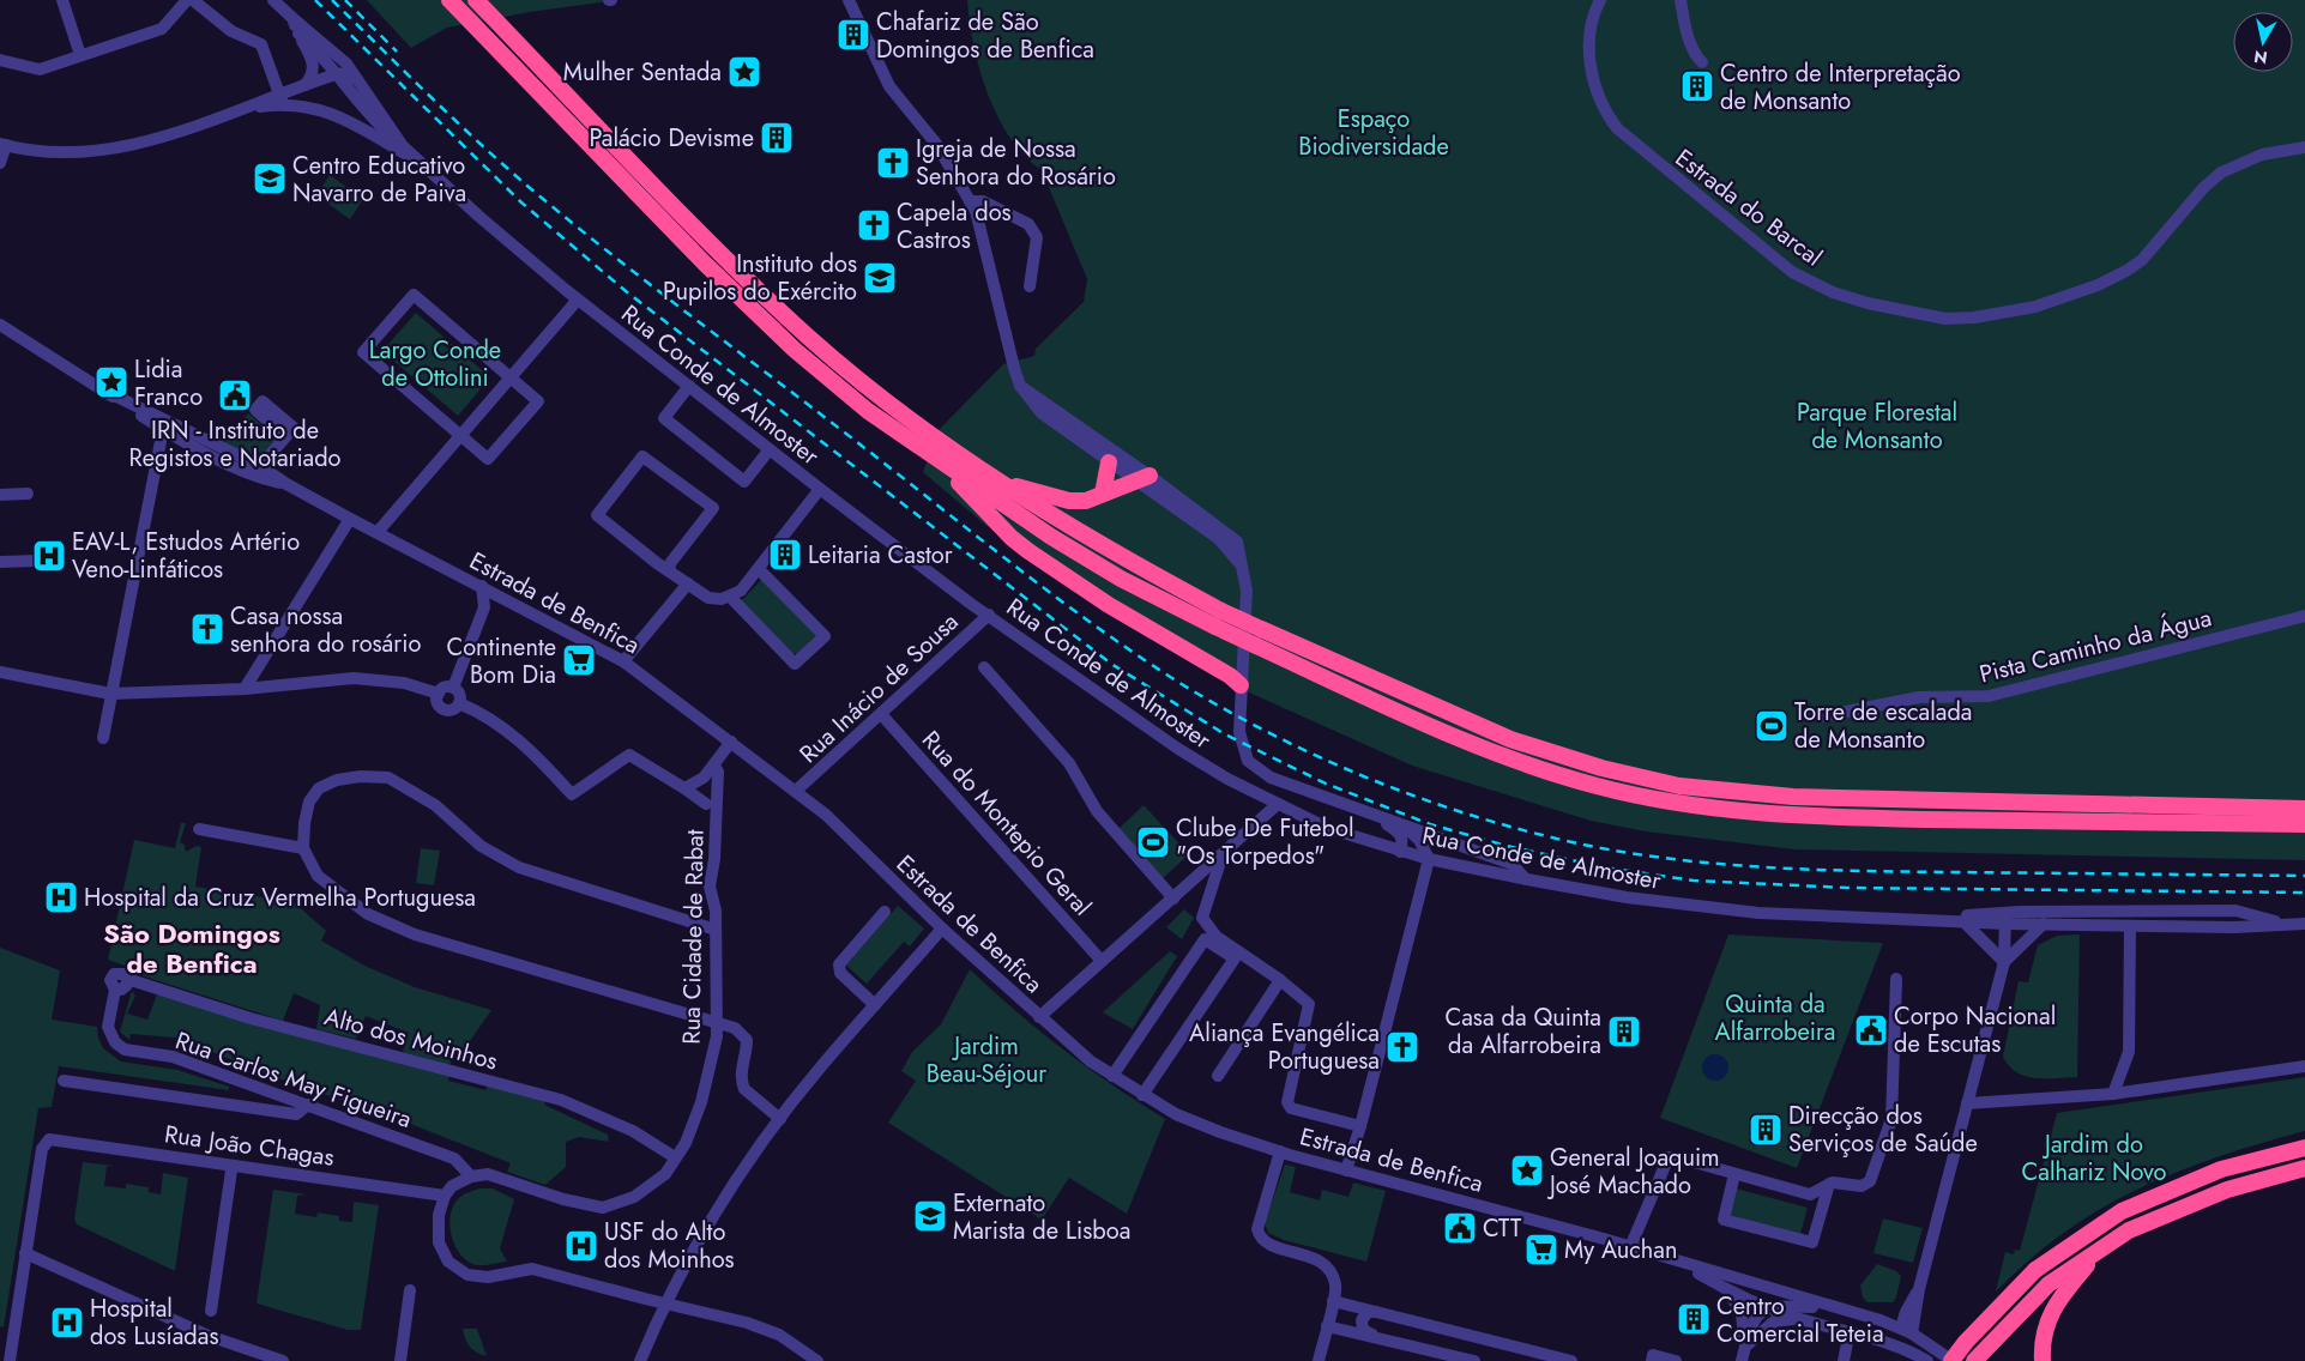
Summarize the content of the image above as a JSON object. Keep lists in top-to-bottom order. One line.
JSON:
{"streets":{"street":["Estrada do Barcal","Rua Conde de Almoster","Estrada de Benfica","Pista Caminho da Água","Rua Inácio de Sousa","Rua do Montepio Geral","Rua Cidade de Rabat","Alto dos Moinhos","Rua Carlos May Figueira","Rua João Chagas"]},"crossings":[["Rua Conde de Almoster","Rua Inácio de Sousa"],["Estrada de Benfica","Rua Inácio de Sousa"],["Rua Inácio de Sousa","Rua do Montepio Geral"],["Rua Cidade de Rabat","Alto dos Moinhos"],["Rua Cidade de Rabat","Rua Carlos May Figueira"],["Alto dos Moinhos","Rua Carlos May Figueira"]],"districts":["São Domingos de Benfica"],"parks":["Espaço Biodiversidade","Largo Conde de Ottolini","Parque Florestal de Monsanto","Quinta da Alfarrobeira","Jardim Beau-Séjour","Jardim do Calhariz Novo"],"places":{"building":["Chafariz de São Domingos de Benfica","Centro de Interpretação de Monsanto","Palácio Devisme","Leitaria Castor","Casa da Quinta da Alfarrobeira","Direcção dos Serviços de Saúde","Centro Comercial Teteia"],"place":["Mulher Sentada","Lidia Franco","General Joaquim José Machado"],"church":["Igreja de Nossa Senhora do Rosário","Capela dos Castros","Casa nossa senhora do rosário","Aliança Evangélica Portuguesa"],"school or university":["Centro Educativo Navarro de Paiva","Instituto dos Pupilos do Exército","Externato Marista de Lisboa"],"public building":["IRN - Instituto de Registos e Notariado","Corpo Nacional de Escutas","CTT"],"hospital":["EAV-L, Estudos Artério Veno-Linfáticos","Hospital da Cruz Vermelha Portuguesa","USF do Alto dos Moinhos","Hospital dos Lusíadas"],"supermarket":["Continente Bom Dia","My Auchan"],"sports":["Torre de escalada de Monsanto","Clube De Futebol \"Os Torpedos\""]},"north":"bottom"}
